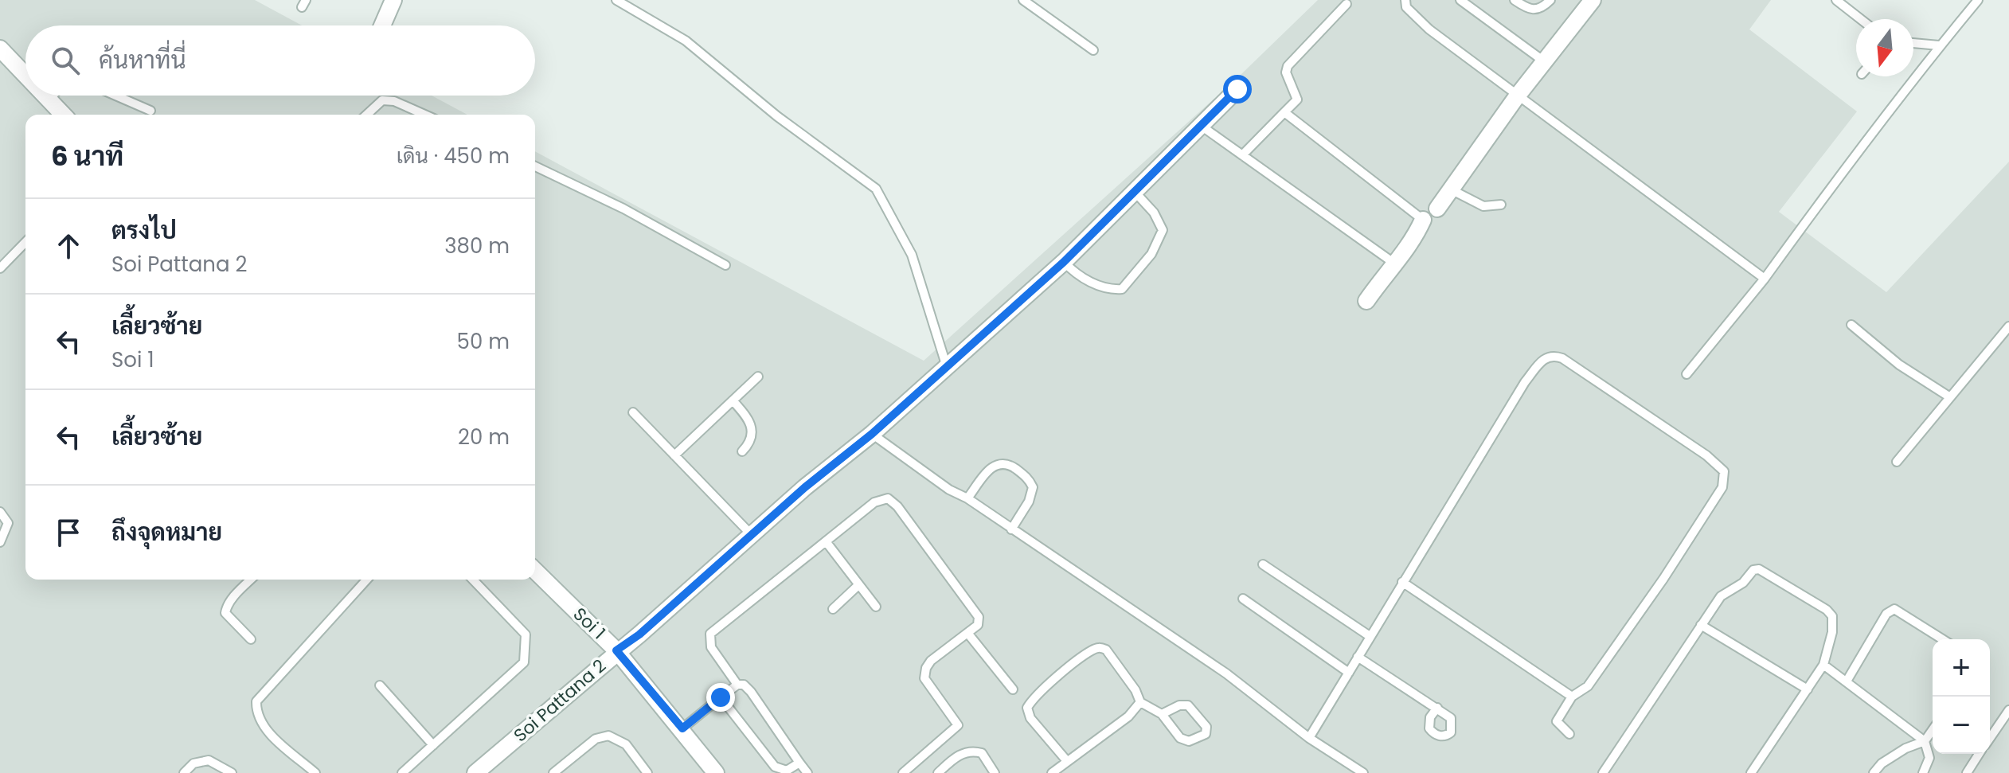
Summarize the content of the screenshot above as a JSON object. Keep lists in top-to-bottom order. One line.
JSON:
{"streets":{"street":["Soi 1","Soi Pattana 2"]},"crossings":[["Soi 1","Soi Pattana 2"]],"north":"bottom","page":{"search":"ค้นหาที่นี่","heading":["6 นาที","เดิน · 450 m"],"list":[["ตรงไป","Soi Pattana 2","380 m"],["เลี้ยวซ้าย","Soi 1","50 m"],["เลี้ยวซ้าย","20 m"],"ถึงจุดหมาย"],"map_buttons":["+","−"]}}
